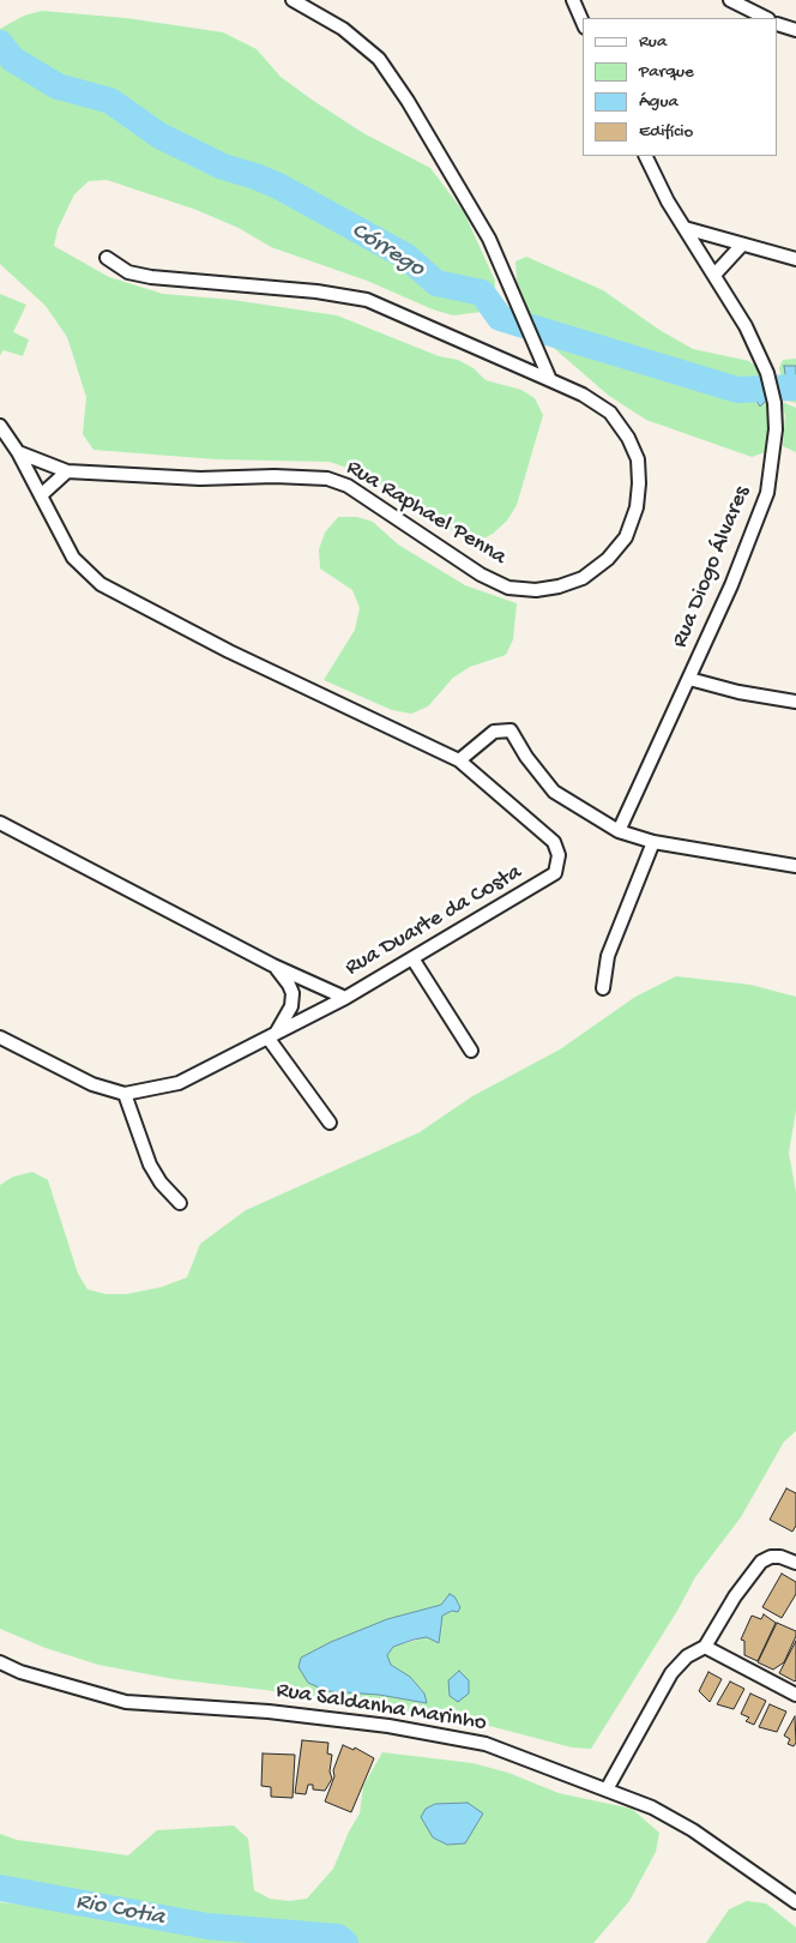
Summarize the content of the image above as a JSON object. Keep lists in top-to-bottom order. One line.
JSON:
{"streets":{"street":["Rua Raphael Penna","Rua Diogo Álvares","Rua Duarte da Costa","Rua Saldanha Marinho"]},"crossings":[["Rua Raphael Penna","Rua Duarte da Costa"]],"water":["Córrego","Rio Cotia"],"legend":["Rua","Parque","Água","Edifício"]}
